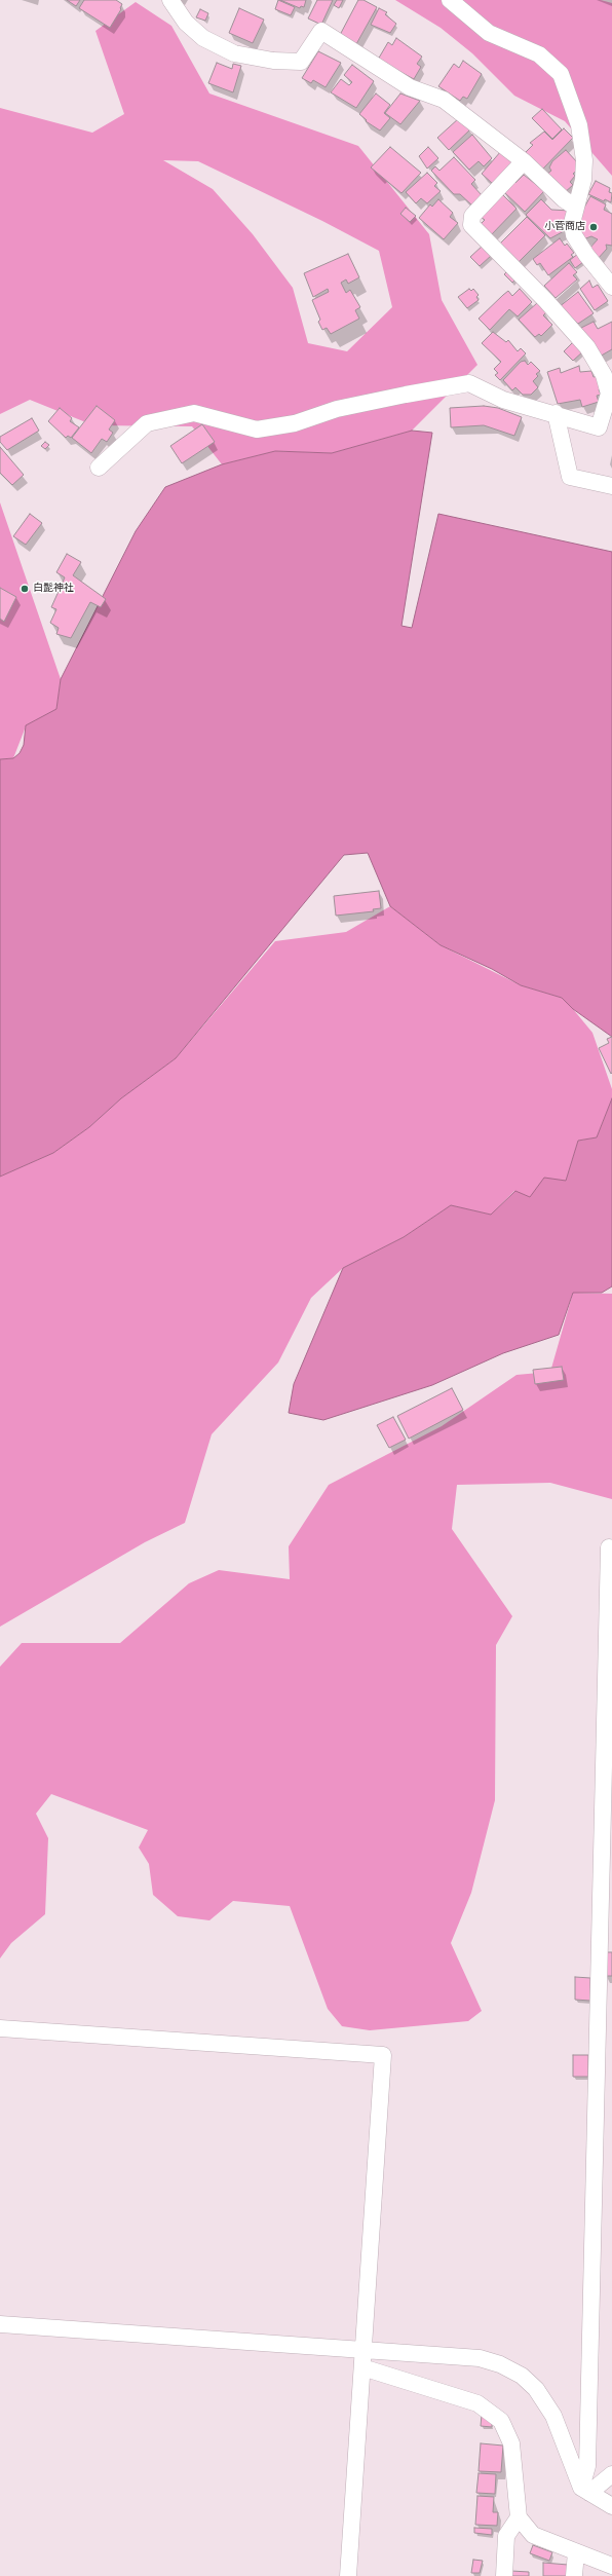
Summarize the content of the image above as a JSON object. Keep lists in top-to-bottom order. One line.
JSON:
{"places":["小菅商店","白髭神社"]}
